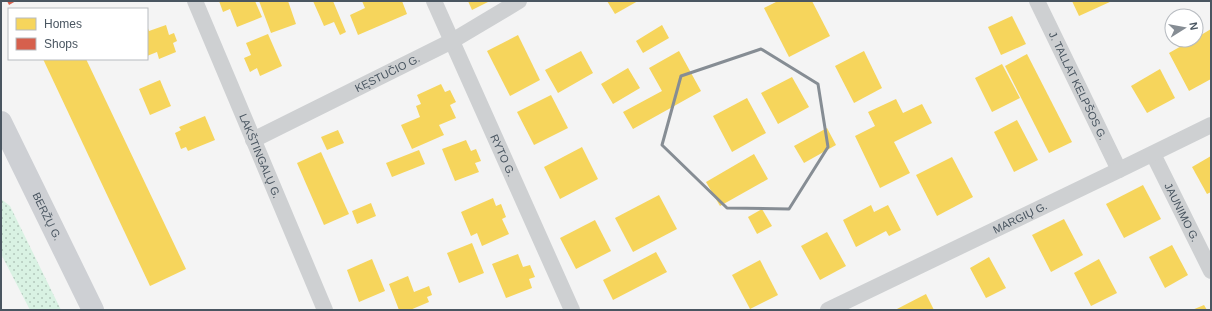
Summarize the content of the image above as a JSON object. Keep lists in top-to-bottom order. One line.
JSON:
{"streets":{"main road":["BERŽŲ G."],"street":["KĘSTUČIO G.","J. TALLAT KELPŠOS G.","LAKŠTINGALŲ G.","RYTO G.","JAUNIMO G.","MARGIŲ G."]},"crossings":[["KĘSTUČIO G.","LAKŠTINGALŲ G."],["KĘSTUČIO G.","RYTO G."],["J. TALLAT KELPŠOS G.","MARGIŲ G."],["JAUNIMO G.","MARGIŲ G."]],"legend":["Homes","Shops"],"north":"right"}
